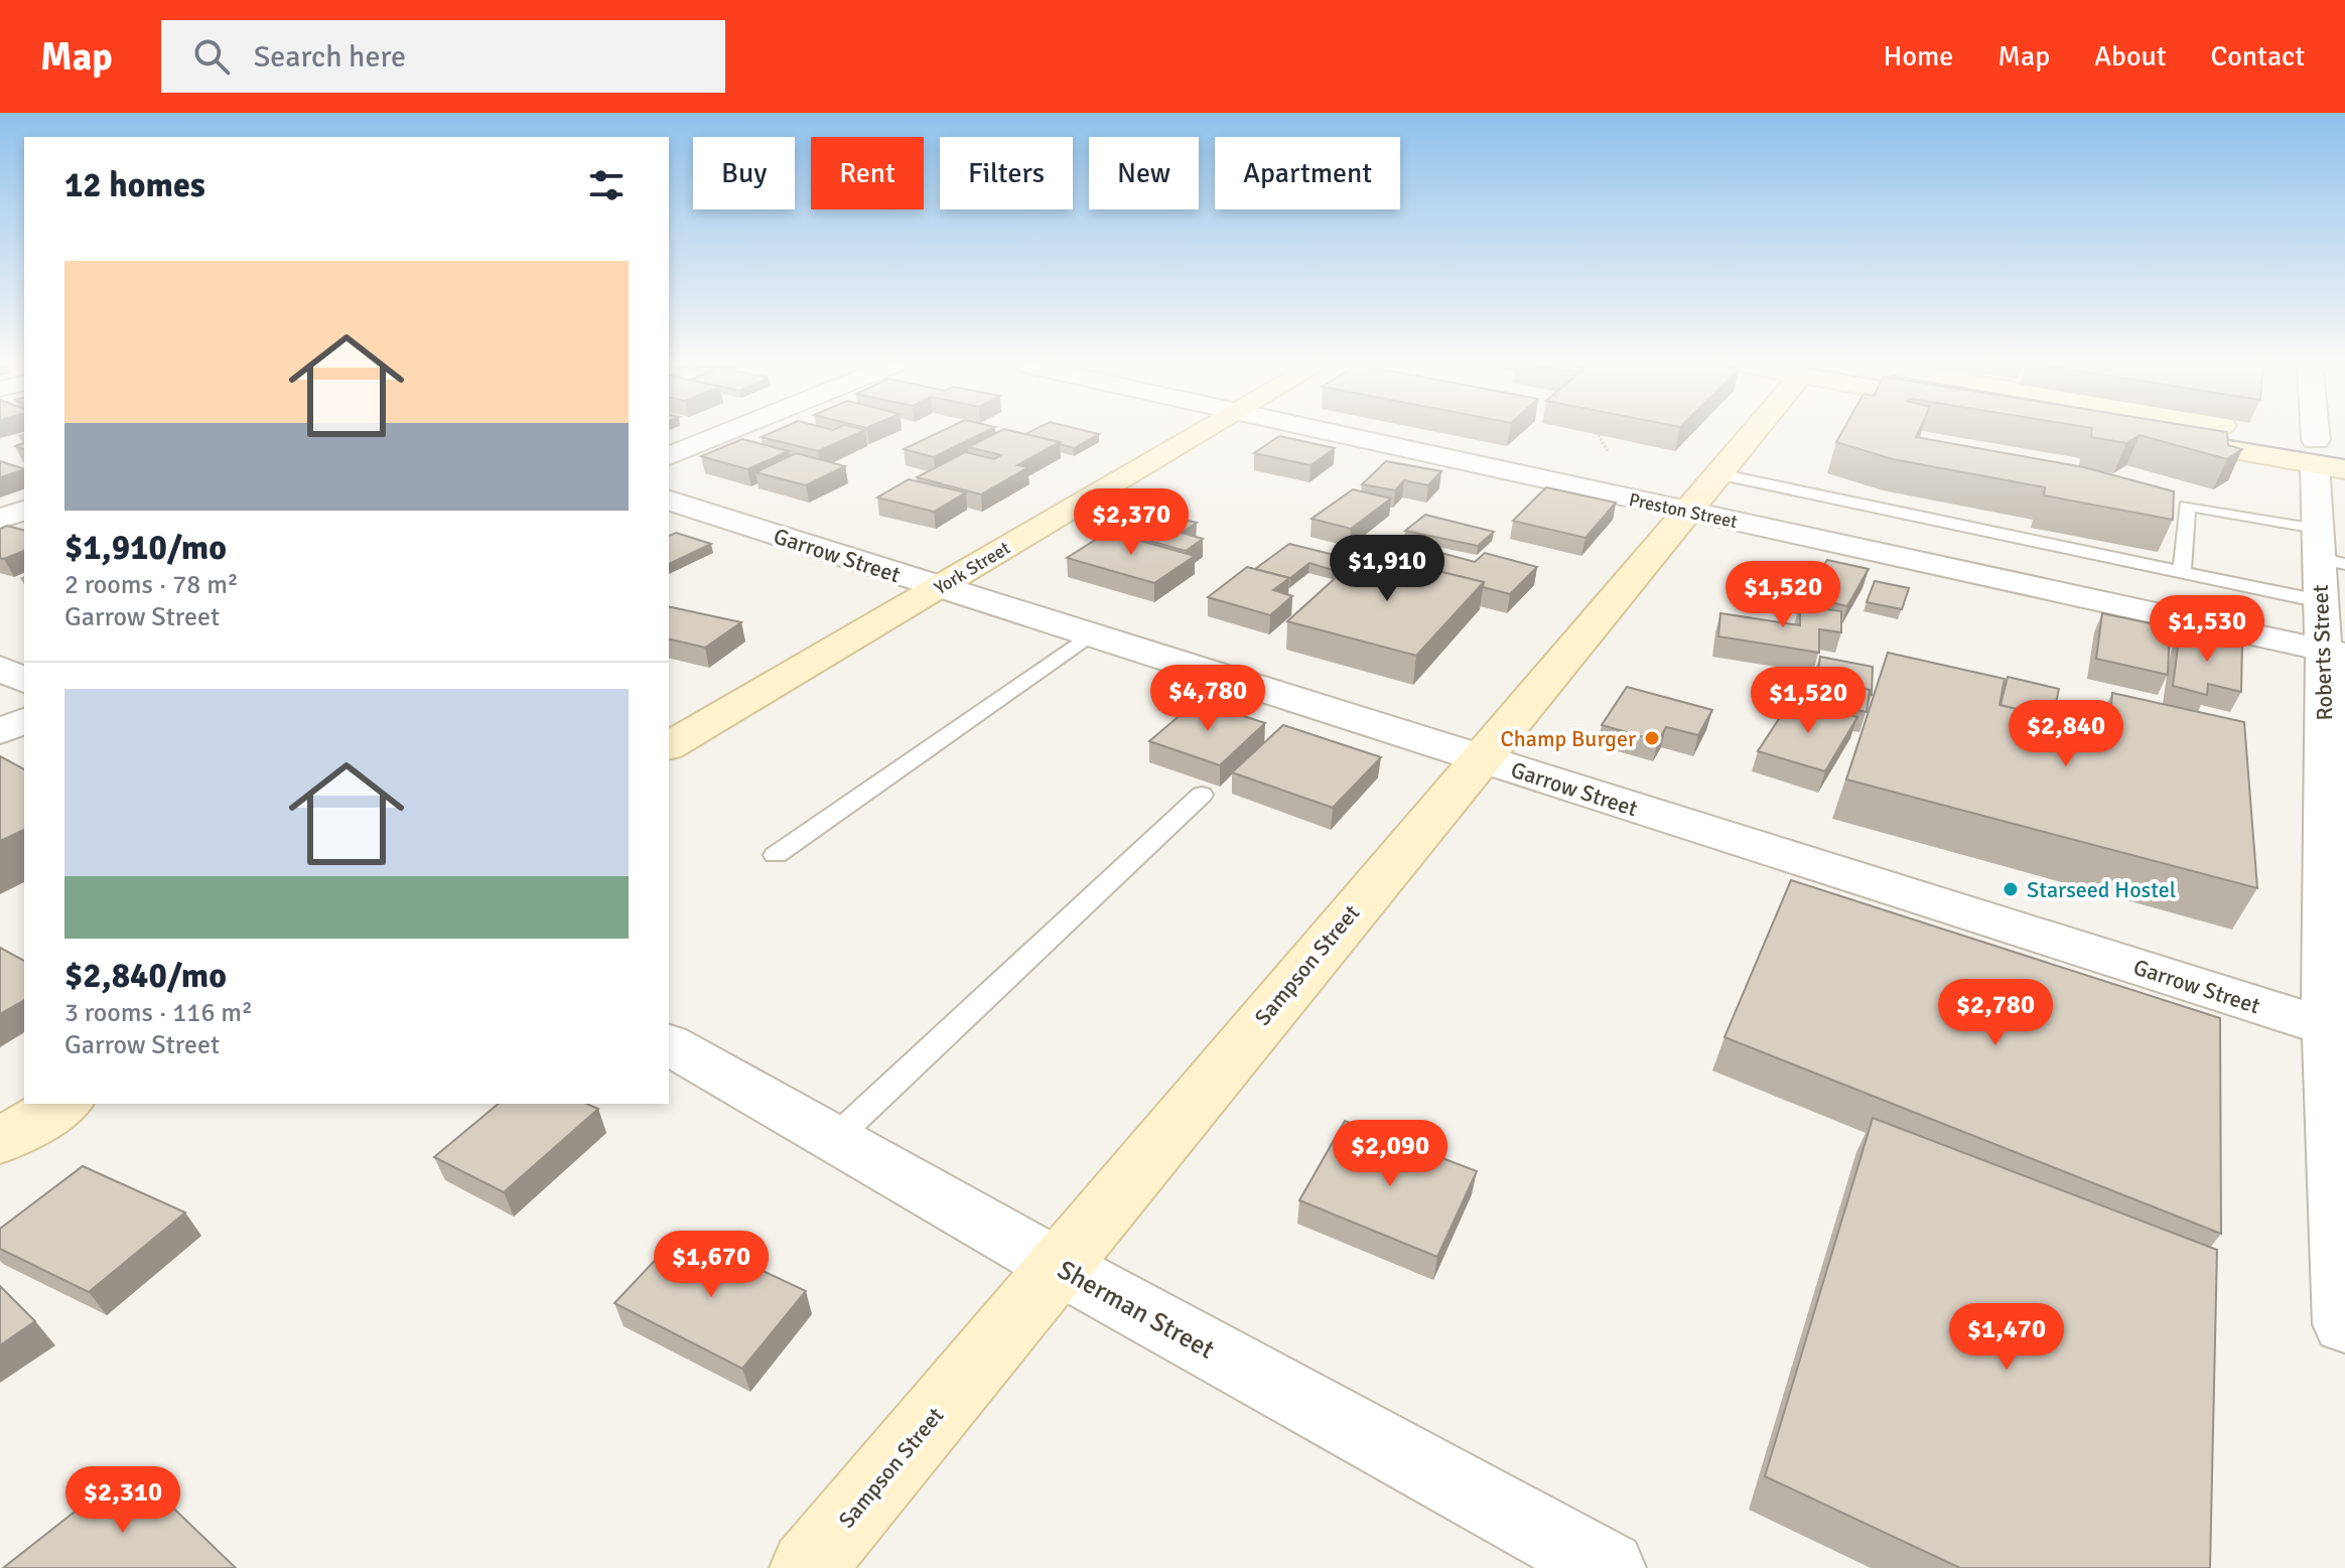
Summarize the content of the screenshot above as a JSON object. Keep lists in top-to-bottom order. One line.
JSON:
{"streets":{"main road":["York Street","Sampson Street"],"street":["Preston Street","Garrow Street","Roberts Street","Sherman Street"]},"crossings":[["Preston Street","Roberts Street"],["Preston Street","Sampson Street"],["Garrow Street","York Street"],["Garrow Street","Roberts Street"],["Garrow Street","Sampson Street"],["Sampson Street","Sherman Street"]],"places":["Champ Burger","Starseed Hostel"],"page":{"header":"Map","search":"Search here","nav":["Home","Map","About","Contact"],"chip":["Buy","Rent","Filters","New","Apartment"],"heading":"12 homes","list":[{"name":"$1,910/mo","note":"2 rooms · 78 m² · Garrow Street"},{"name":"$2,840/mo","note":"3 rooms · 116 m² · Garrow Street"}],"price":["$2,370","$1,910","$1,520","$1,530","$4,780","$1,520","$2,840","$2,780","$2,090","$1,670","$1,470","$2,310"]}}
